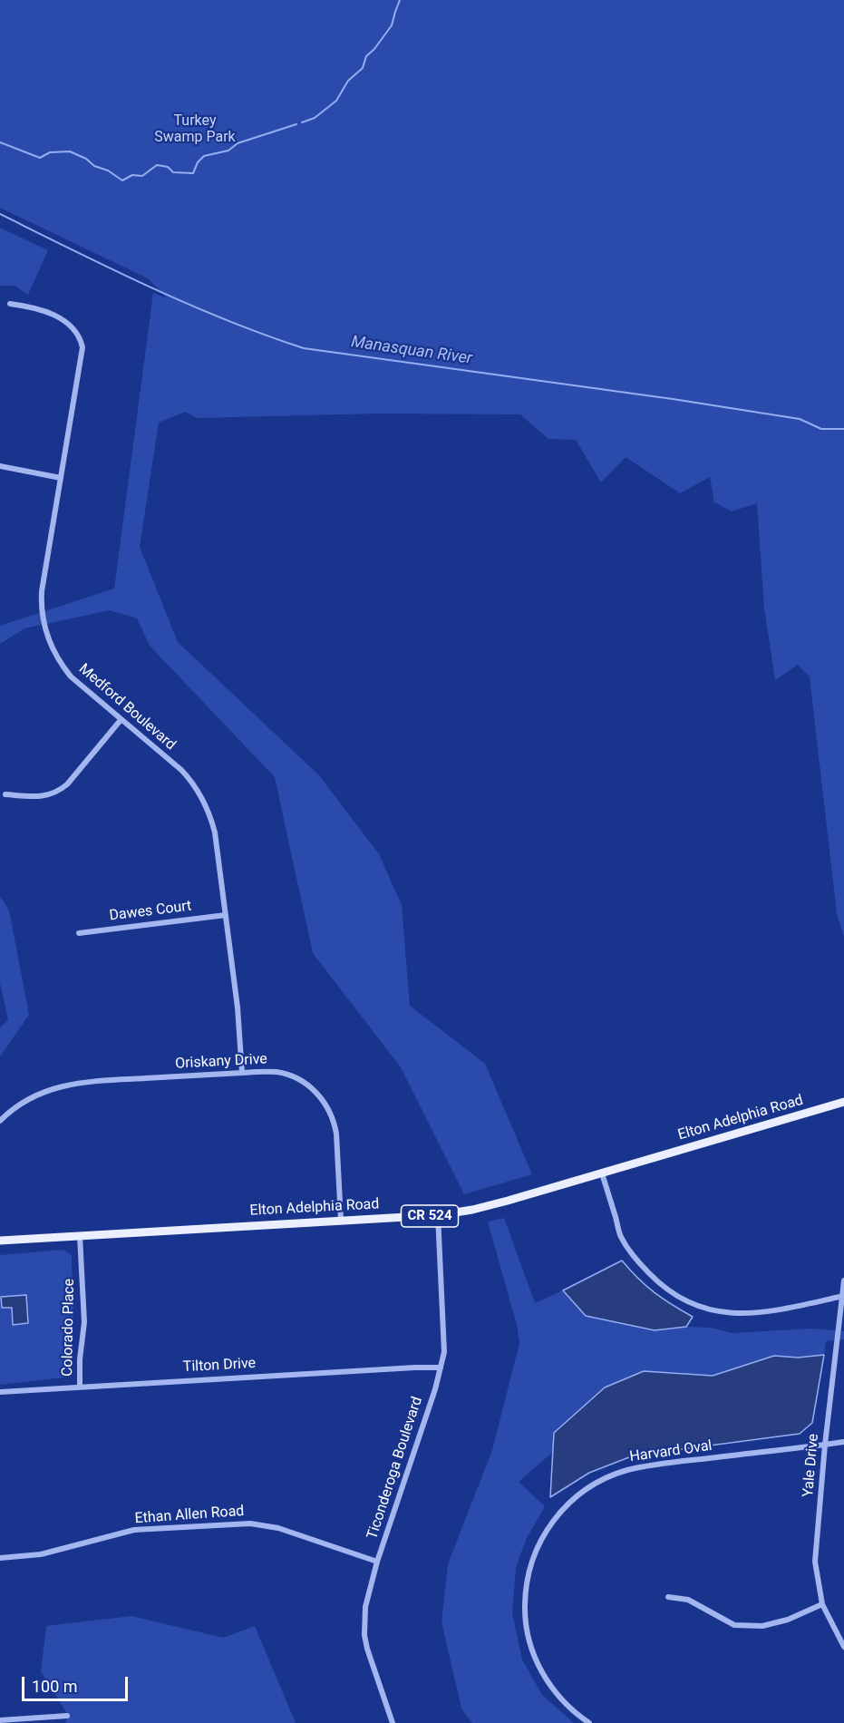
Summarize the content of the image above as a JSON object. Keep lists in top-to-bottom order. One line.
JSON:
{"streets":{"main road":["Elton Adelphia Road","CR 524"],"street":["Medford Boulevard","Dawes Court","Oriskany Drive","Colorado Place","Tilton Drive","Harvard Oval","Yale Drive","Ticonderoga Boulevard","Ethan Allen Road"]},"crossings":[["Medford Boulevard","Dawes Court"],["Medford Boulevard","Oriskany Drive"],["Oriskany Drive","Elton Adelphia Road"],["Elton Adelphia Road","Colorado Place"],["Elton Adelphia Road","Ticonderoga Boulevard"],["Colorado Place","Tilton Drive"],["Tilton Drive","Ticonderoga Boulevard"],["Harvard Oval","Yale Drive"],["Ticonderoga Boulevard","Ethan Allen Road"]],"water":["Manasquan River"],"parks":["Turkey Swamp Park"],"scale_bar":"100 m"}
